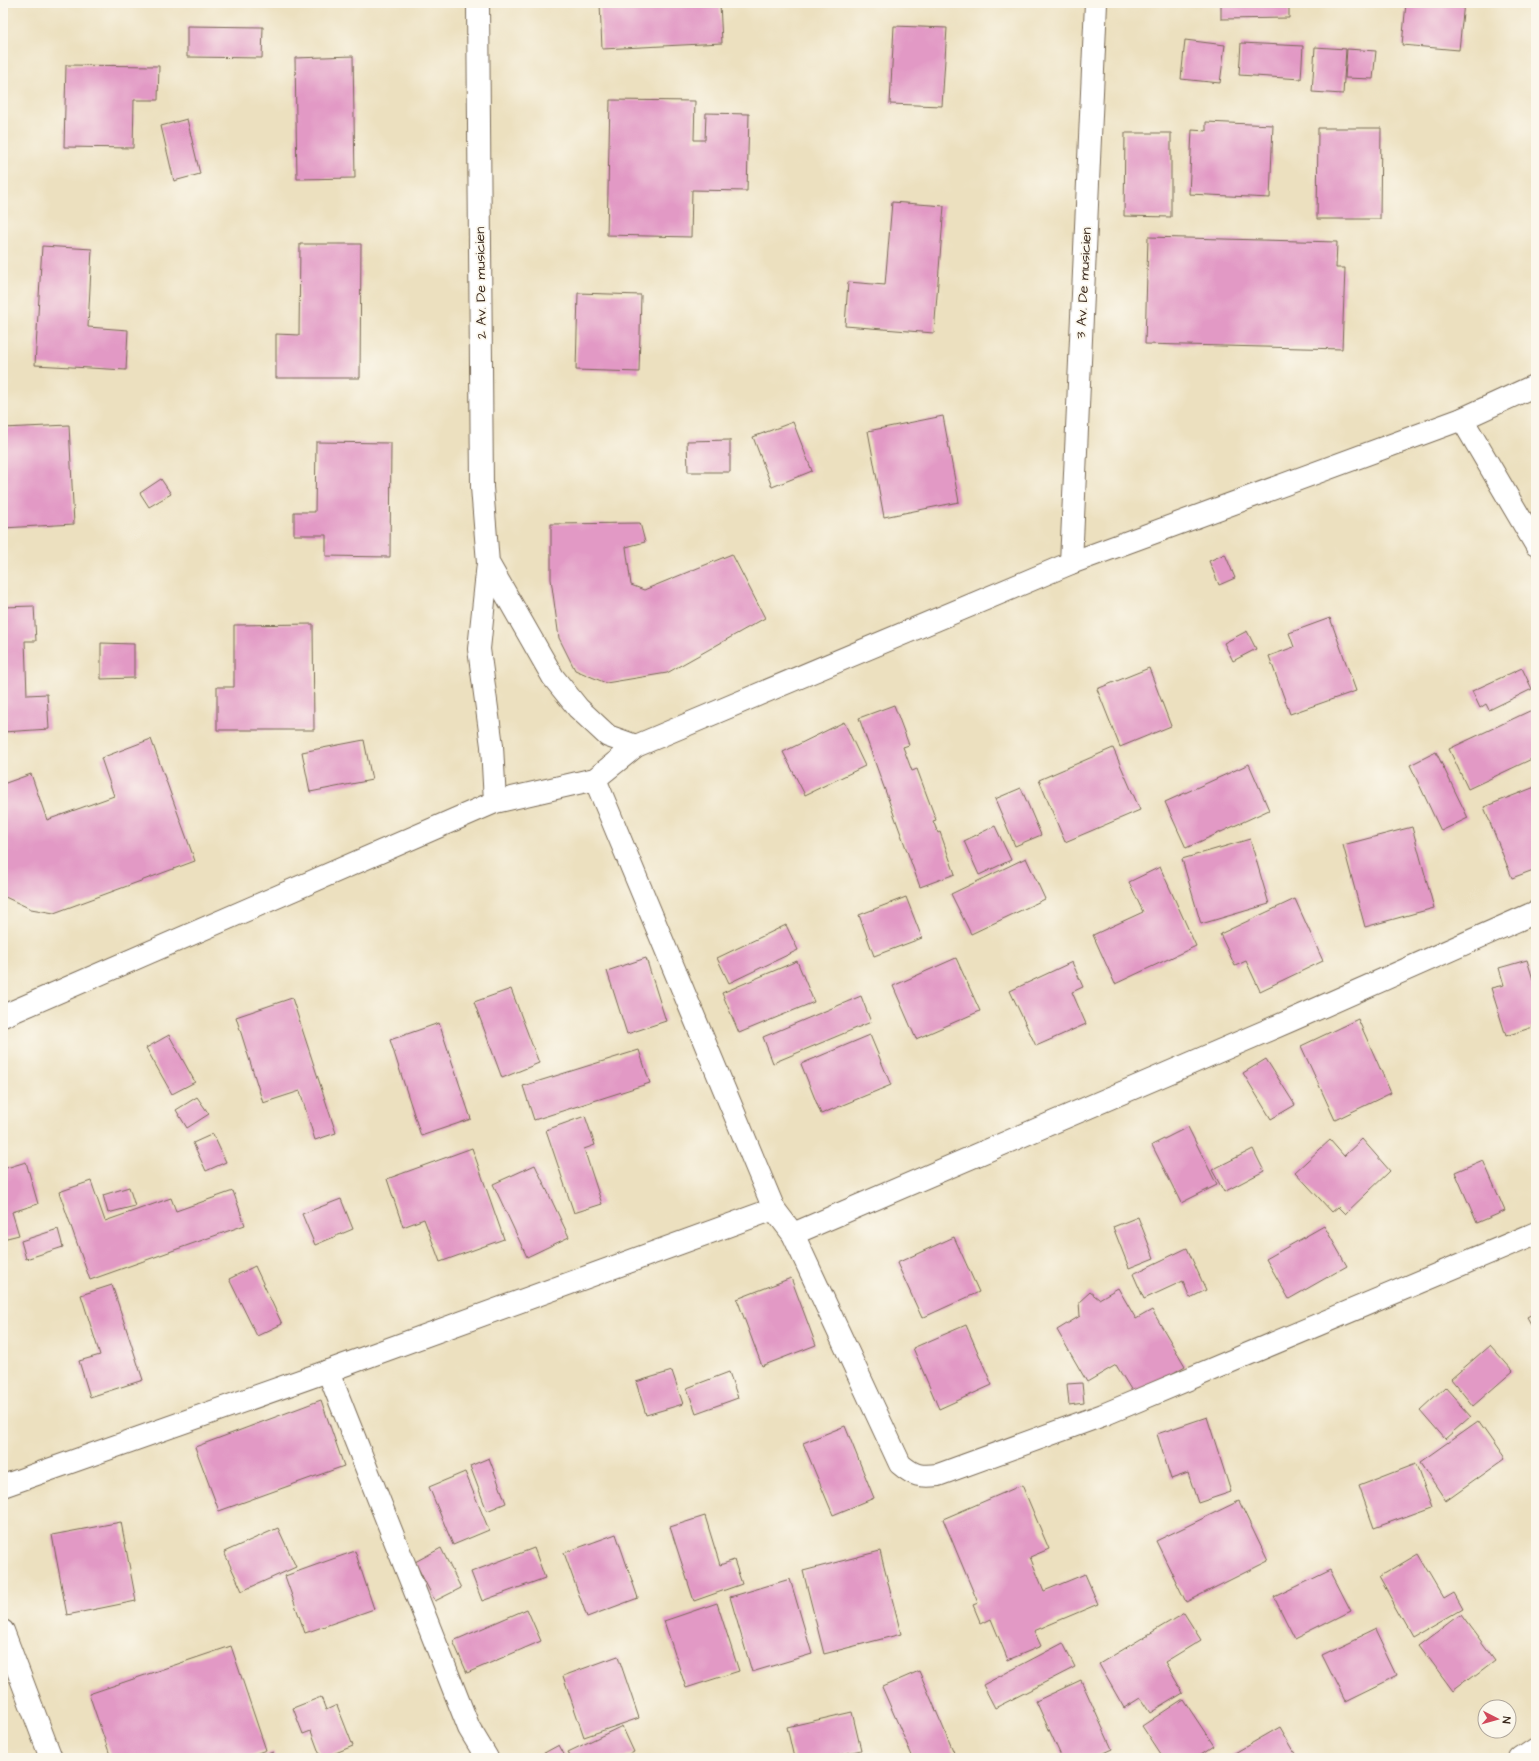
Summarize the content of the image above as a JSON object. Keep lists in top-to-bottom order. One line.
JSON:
{"streets":{"street":["2 Av. De musicien","3 Av. De musicien"]},"north":"right"}
